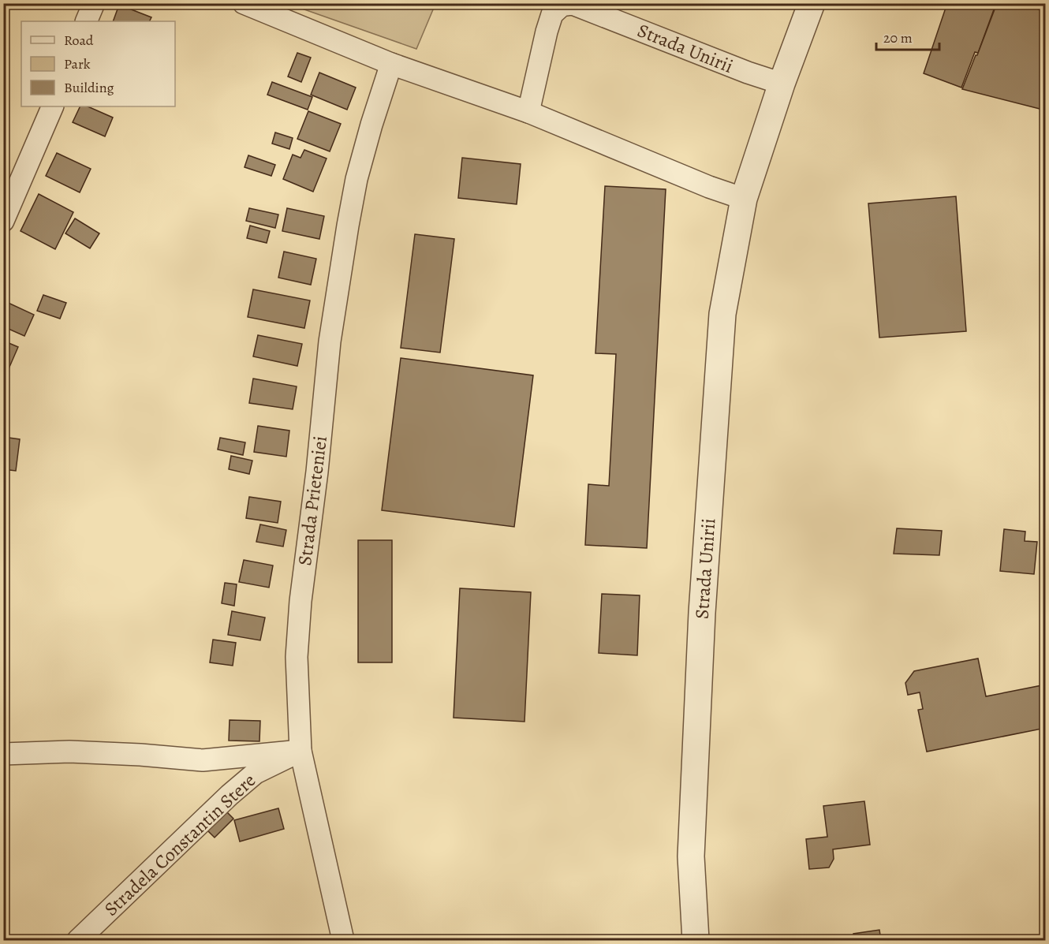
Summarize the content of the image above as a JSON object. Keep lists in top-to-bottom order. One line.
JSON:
{"streets":{"street":["Strada Unirii","Strada Prieteniei","Stradela Constantin Stere"]},"crossings":[["Strada Prieteniei","Stradela Constantin Stere"]],"legend":["Road","Park","Building"],"scale_bar":"20 m"}
